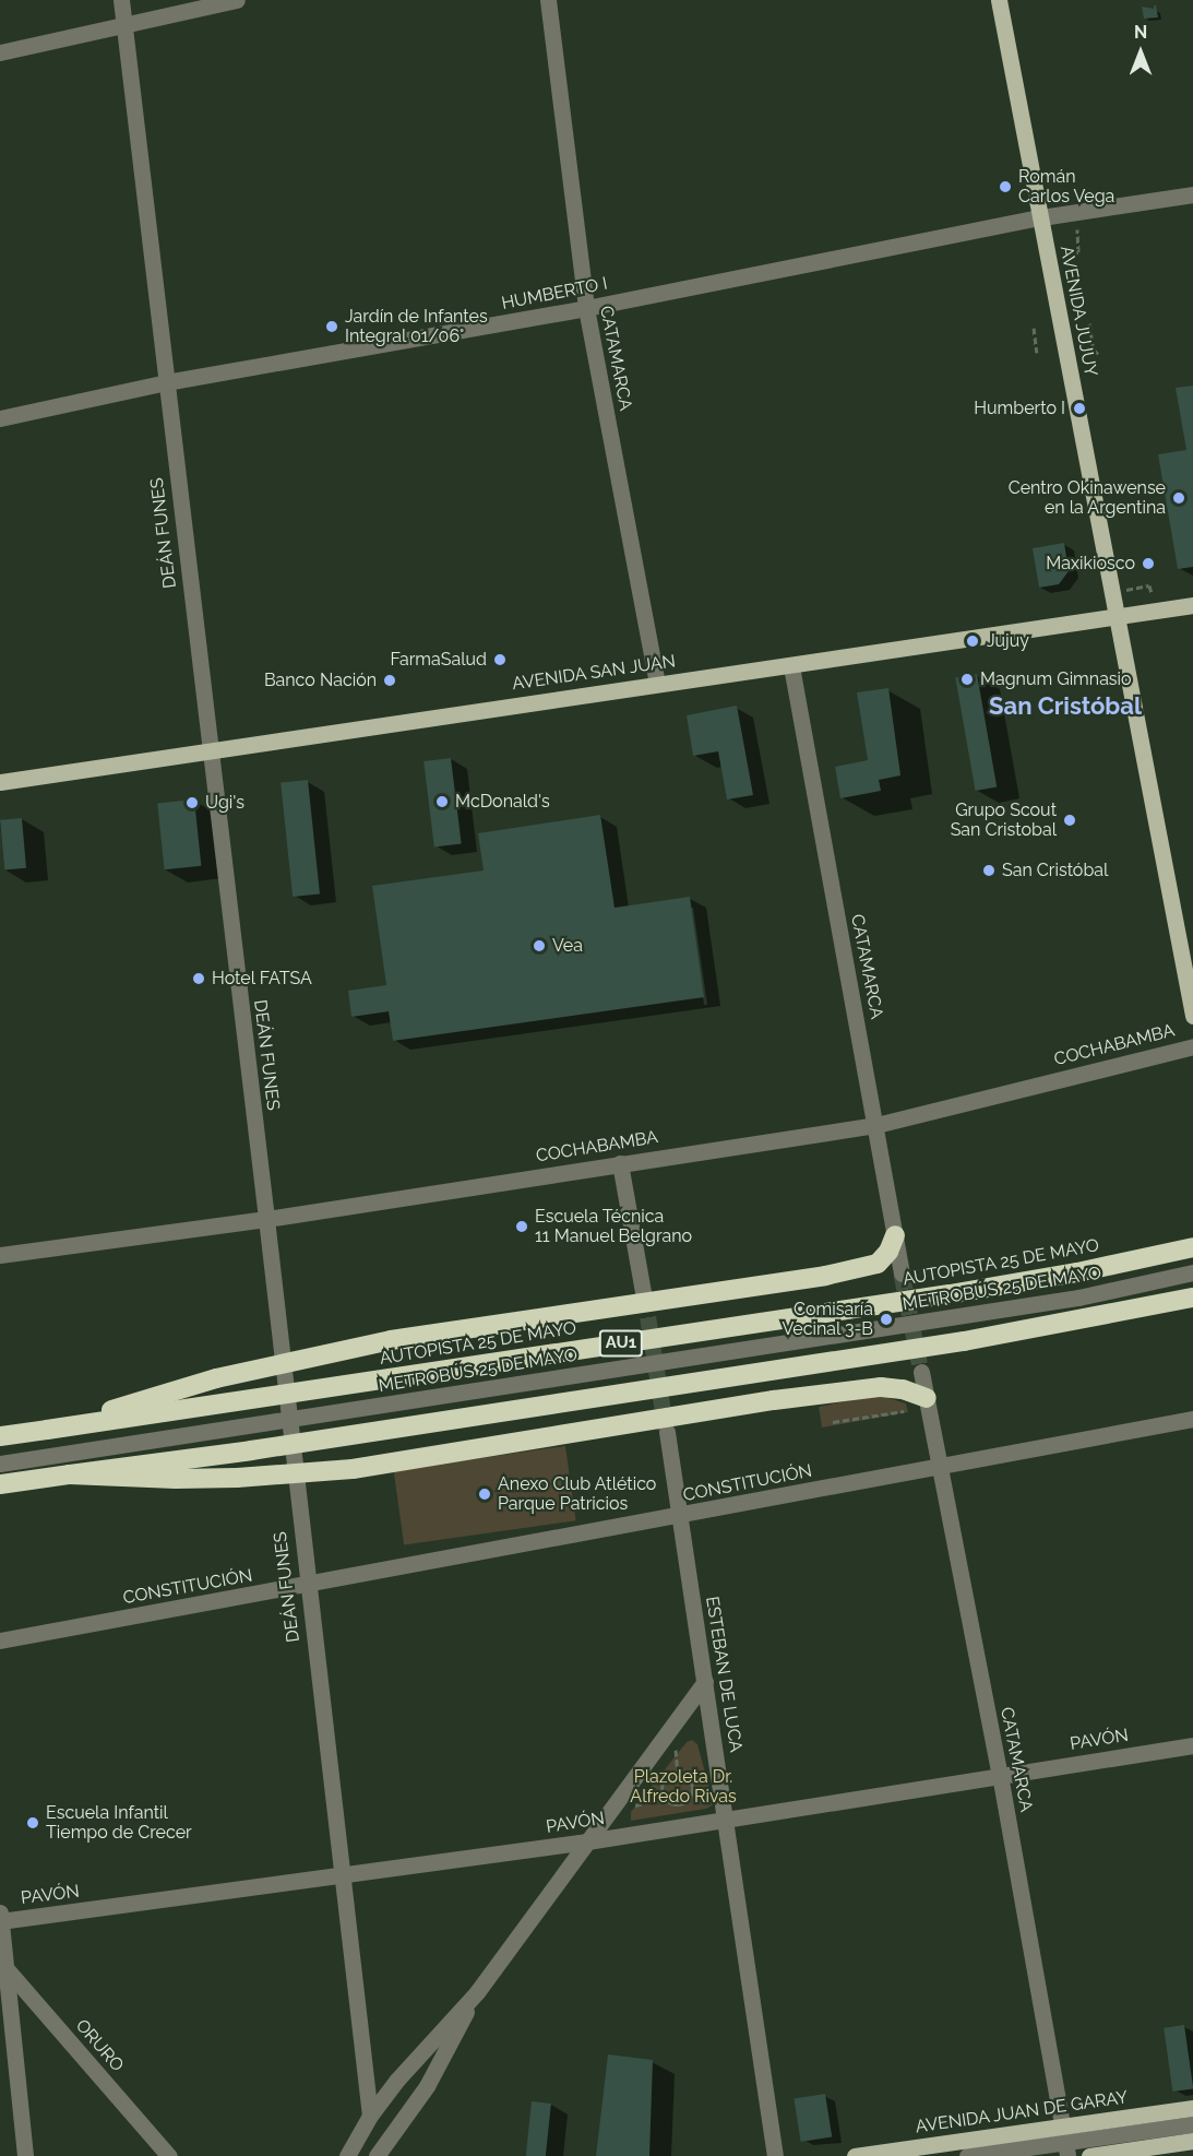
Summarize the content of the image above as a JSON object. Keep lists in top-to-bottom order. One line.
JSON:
{"streets":{"highway":["AUTOPISTA 25 DE MAYO","AU1"],"main road":["AVENIDA JUJUY","AVENIDA SAN JUAN","AVENIDA JUAN DE GARAY"],"street":["HUMBERTO I","CATAMARCA","DEÁN FUNES","COCHABAMBA","METROBÚS 25 DE MAYO","CONSTITUCIÓN","ESTEBAN DE LUCA","PAVÓN","ORURO"]},"crossings":[["HUMBERTO I","AVENIDA JUJUY"],["HUMBERTO I","CATAMARCA"],["HUMBERTO I","DEÁN FUNES"],["AVENIDA JUJUY","AVENIDA SAN JUAN"],["CATAMARCA","AVENIDA SAN JUAN"],["CATAMARCA","COCHABAMBA"],["CATAMARCA","CONSTITUCIÓN"],["CATAMARCA","PAVÓN"],["CATAMARCA","AVENIDA JUAN DE GARAY"],["DEÁN FUNES","AVENIDA SAN JUAN"],["DEÁN FUNES","COCHABAMBA"],["DEÁN FUNES","CONSTITUCIÓN"],["DEÁN FUNES","PAVÓN"],["CONSTITUCIÓN","ESTEBAN DE LUCA"],["ESTEBAN DE LUCA","PAVÓN"]],"districts":["San Cristóbal"],"parks":["Plazoleta Dr. Alfredo Rivas"],"places":["Román Carlos Vega","Jardín de Infantes Integral 01/06°","Humberto I","Centro Okinawense en la Argentina","Maxikiosco","Jujuy","FarmaSalud","Magnum Gimnasio","Banco Nación","McDonald's","Ugi's","Grupo Scout San Cristobal","San Cristóbal","Vea","Hotel FATSA","Escuela Técnica 11 Manuel Belgrano","Comisaría Vecinal 3-B","Anexo Club Atlético Parque Patricios","Escuela Infantil Tiempo de Crecer"],"north":"top"}
